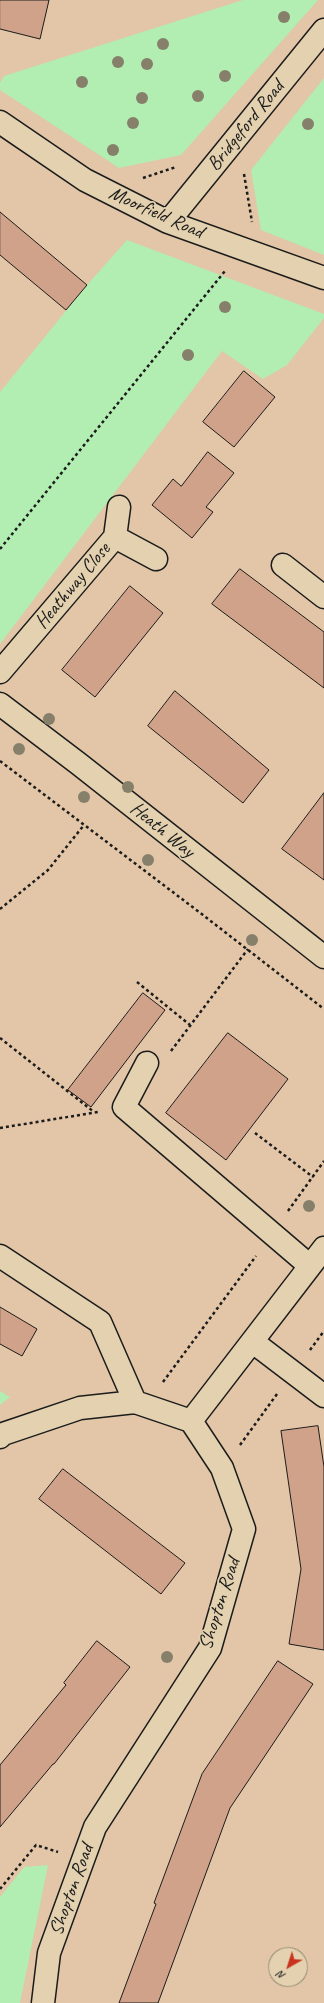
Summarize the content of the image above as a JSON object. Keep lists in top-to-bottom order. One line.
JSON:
{"streets":{"street":["Bridgeford Road","Moorfield Road","Heathway Close","Heath Way","Shopton Road"]},"crossings":[["Bridgeford Road","Moorfield Road"]],"north":"bottom left"}
